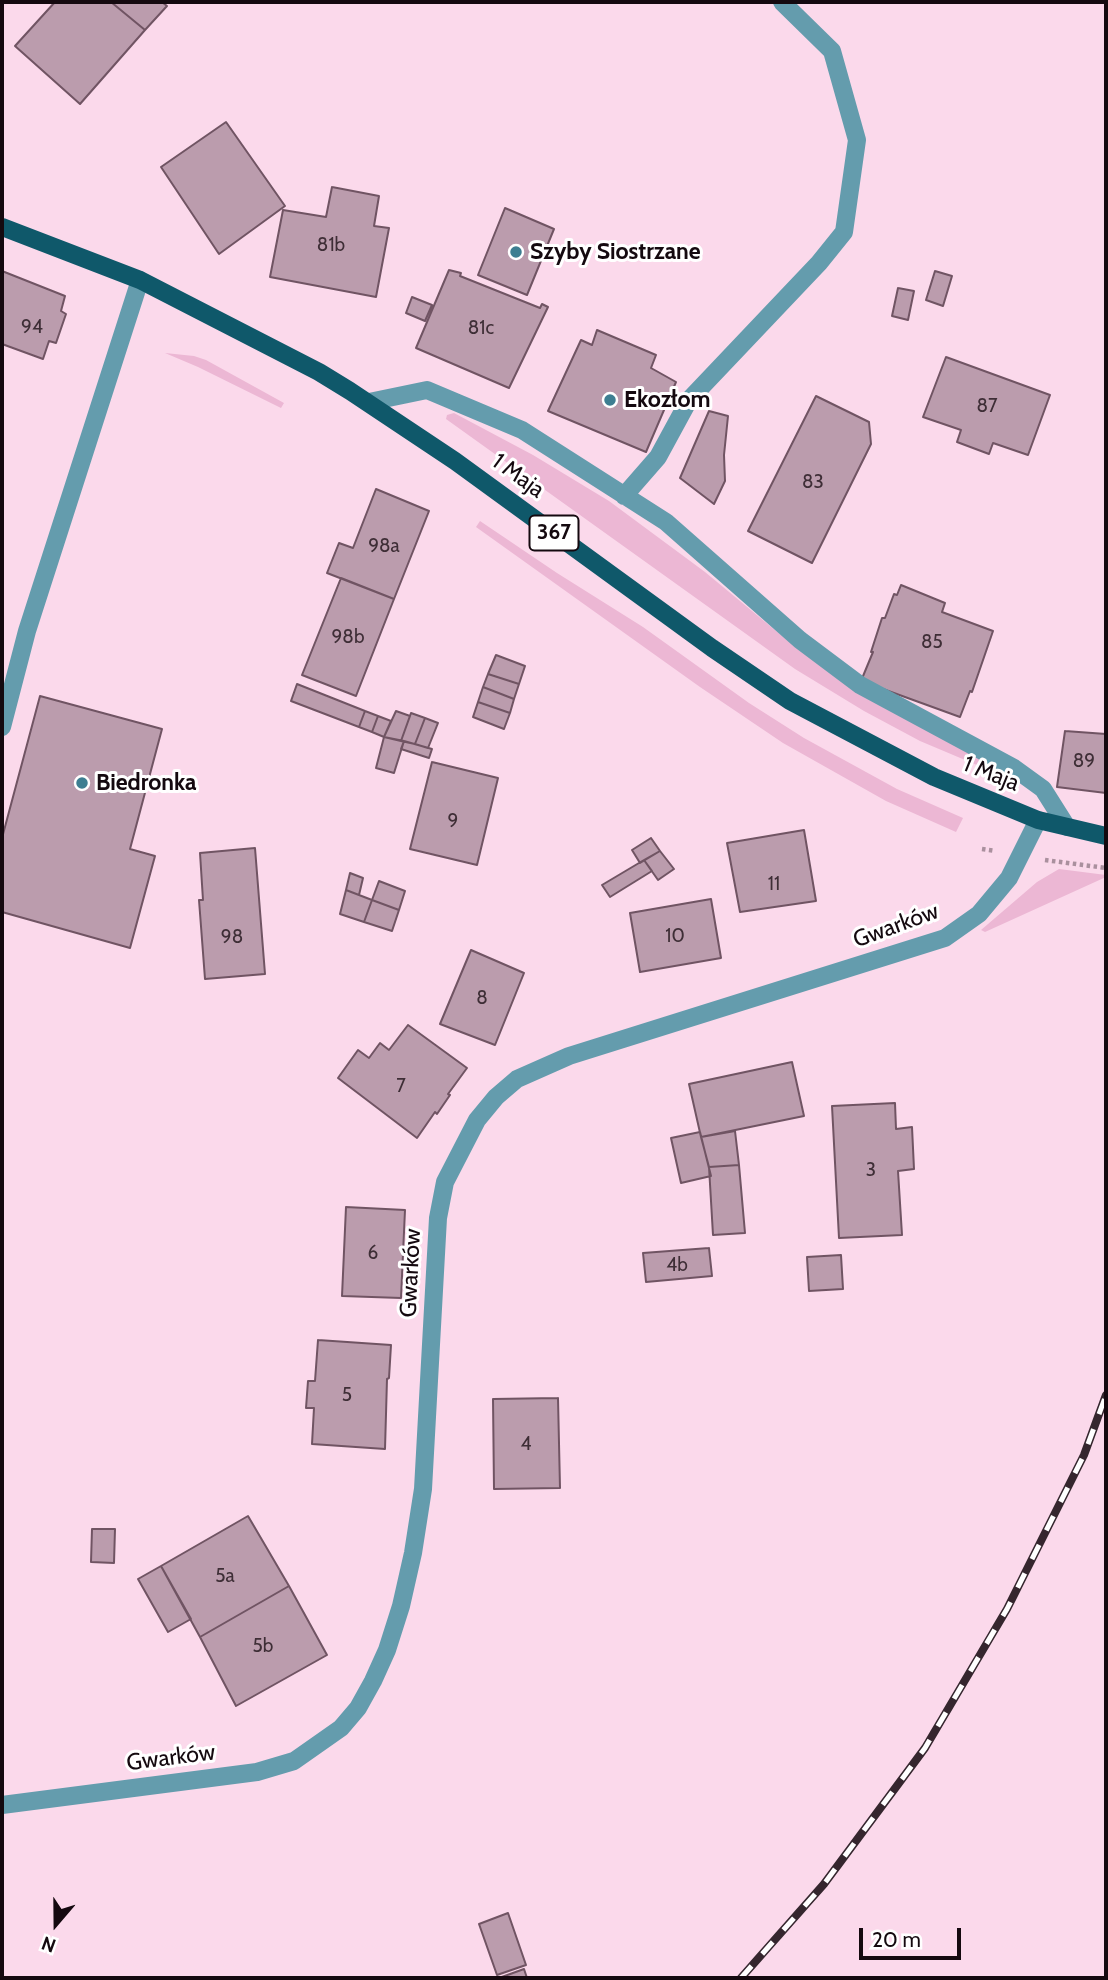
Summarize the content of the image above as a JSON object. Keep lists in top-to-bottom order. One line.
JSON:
{"streets":{"main road":["1 Maja","367"],"street":["Gwarków"]},"crossings":[["1 Maja","Gwarków"]],"places":["Szyby Siostrzane","Ekozłom","Biedronka"],"house_numbers":["81b","94","81c","87","83","98a","98b","85","89","9","11","10","98","8","7","3","6","4b","5","4","5a","5b"],"scale_bar":"20 m","north":"bottom"}
